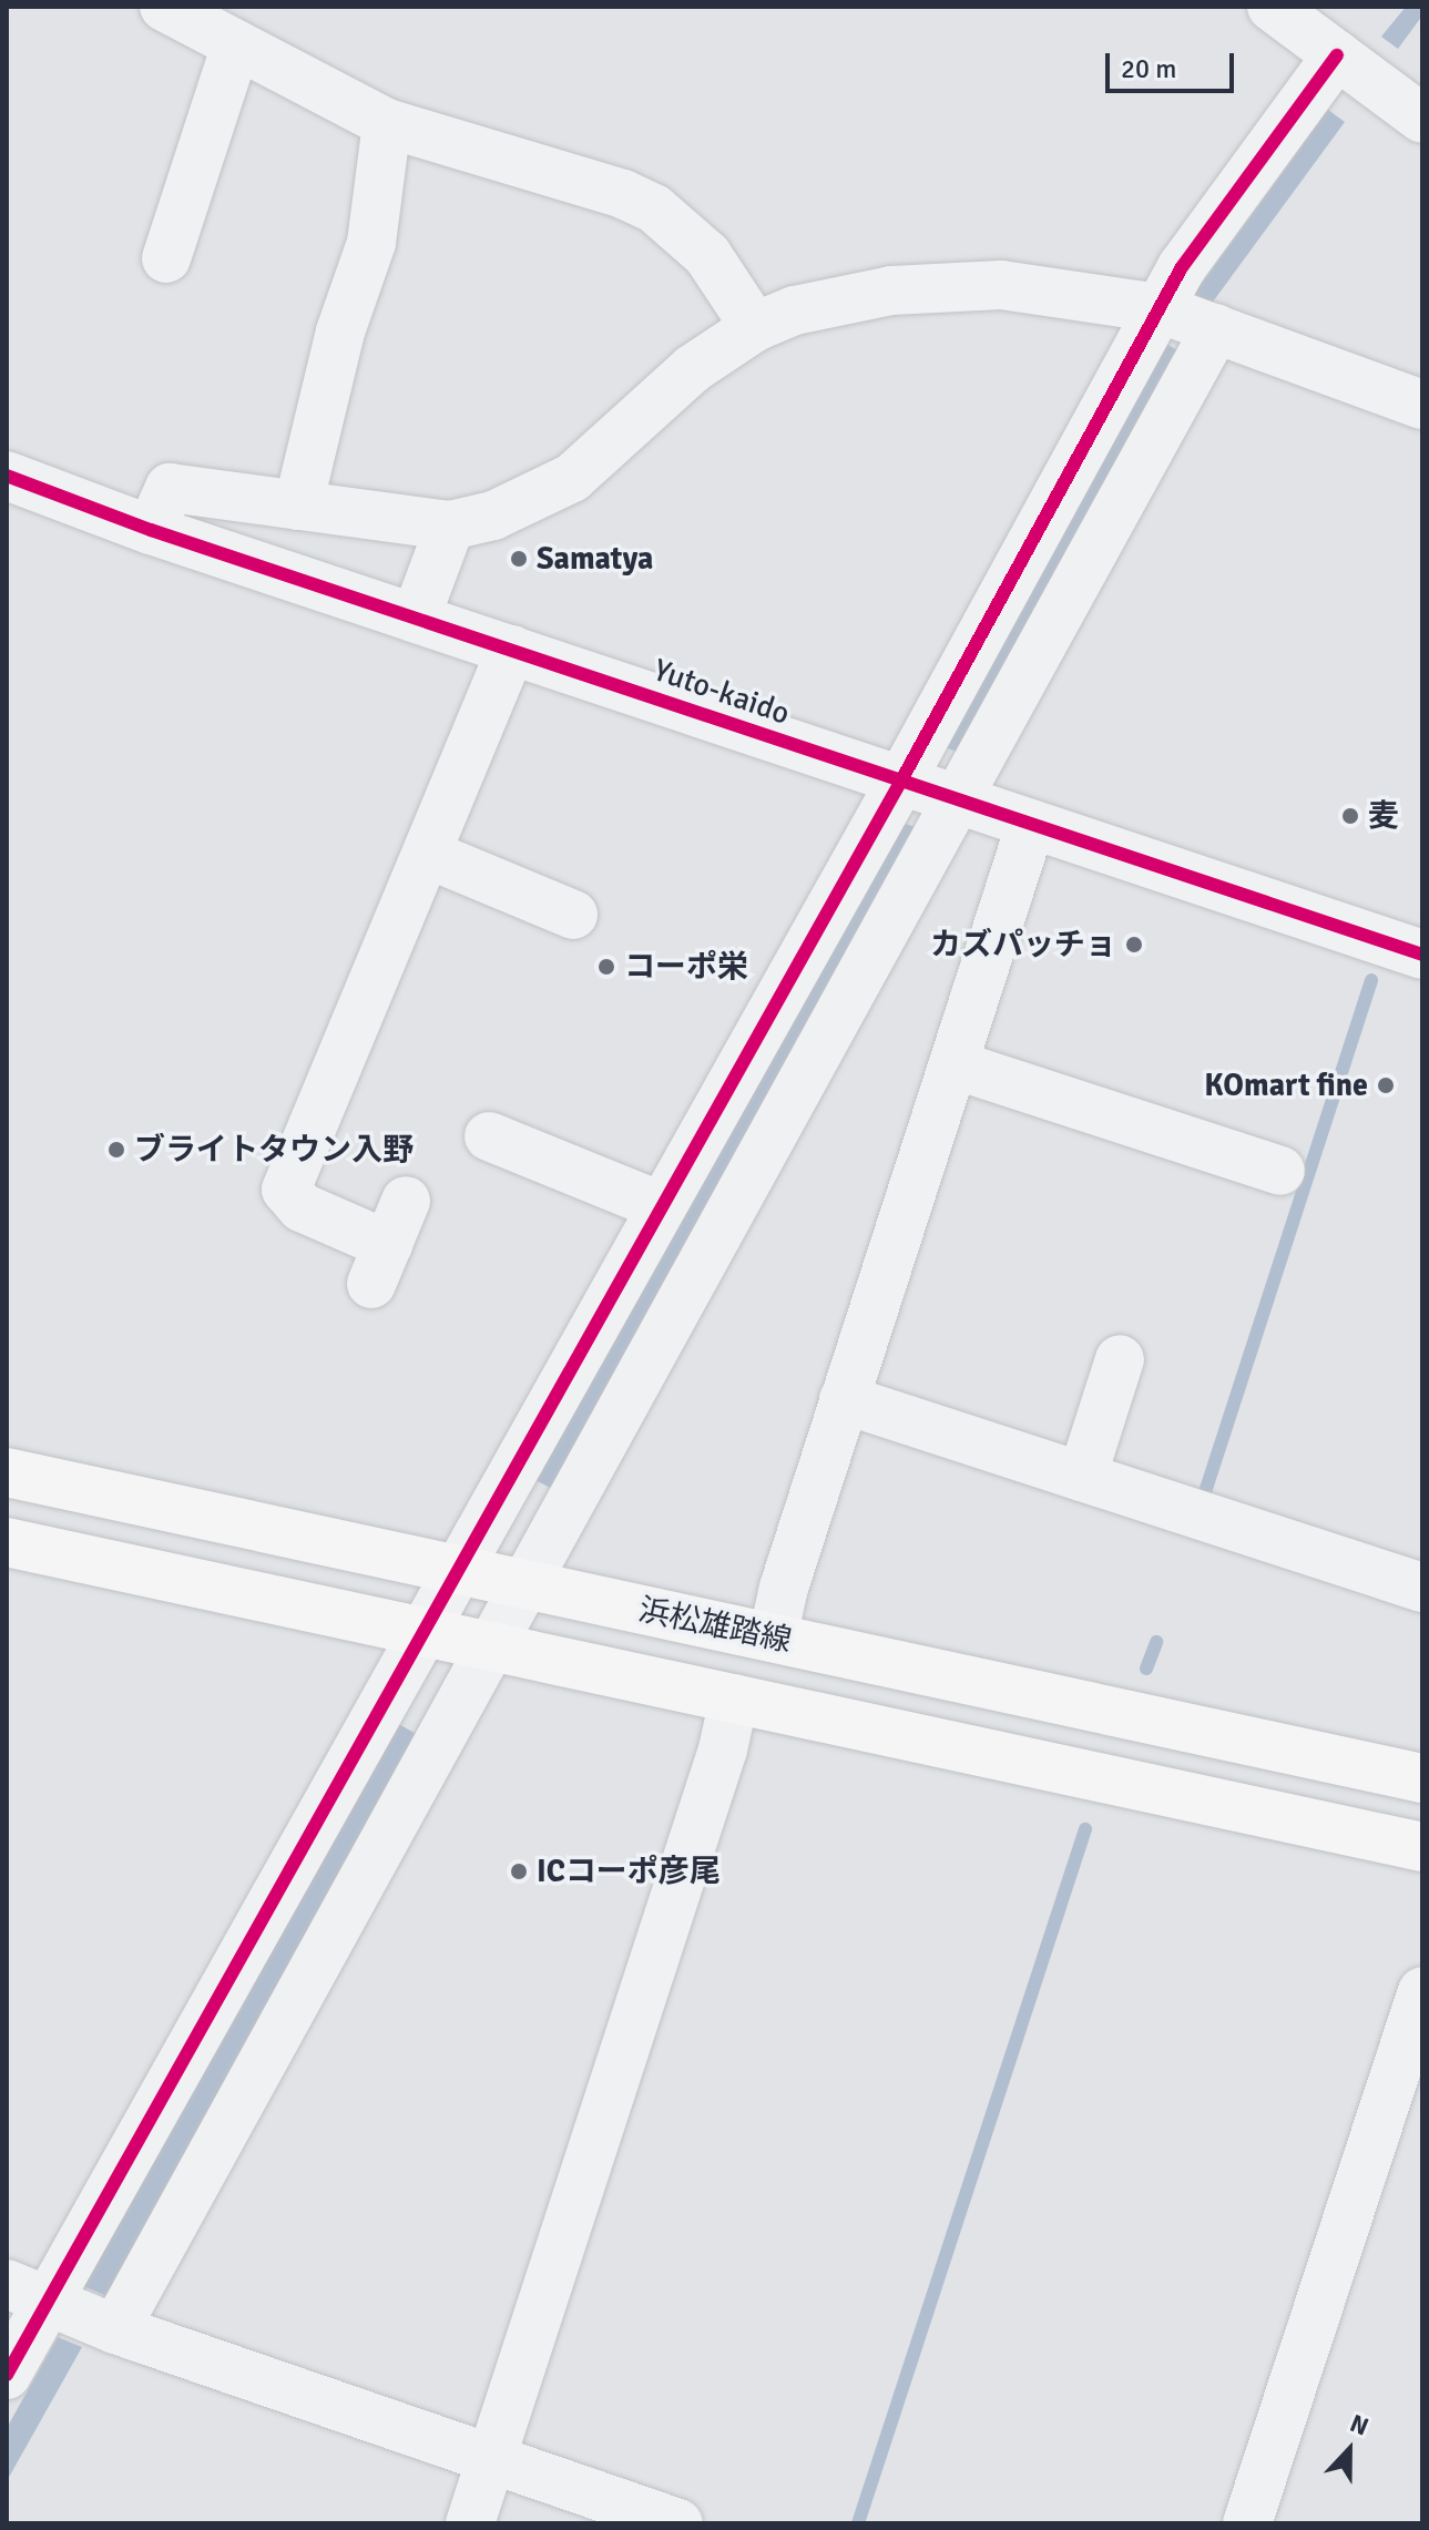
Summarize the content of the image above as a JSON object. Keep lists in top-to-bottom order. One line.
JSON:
{"streets":{"main road":["浜松雄踏線"],"street":["Yuto-kaido"]},"places":["Samatya","麦","カズパッチョ","コーポ栄","KOmart fine","ブライトタウン入野","ICコーポ彦尾"],"scale_bar":"20 m","north":"top"}
